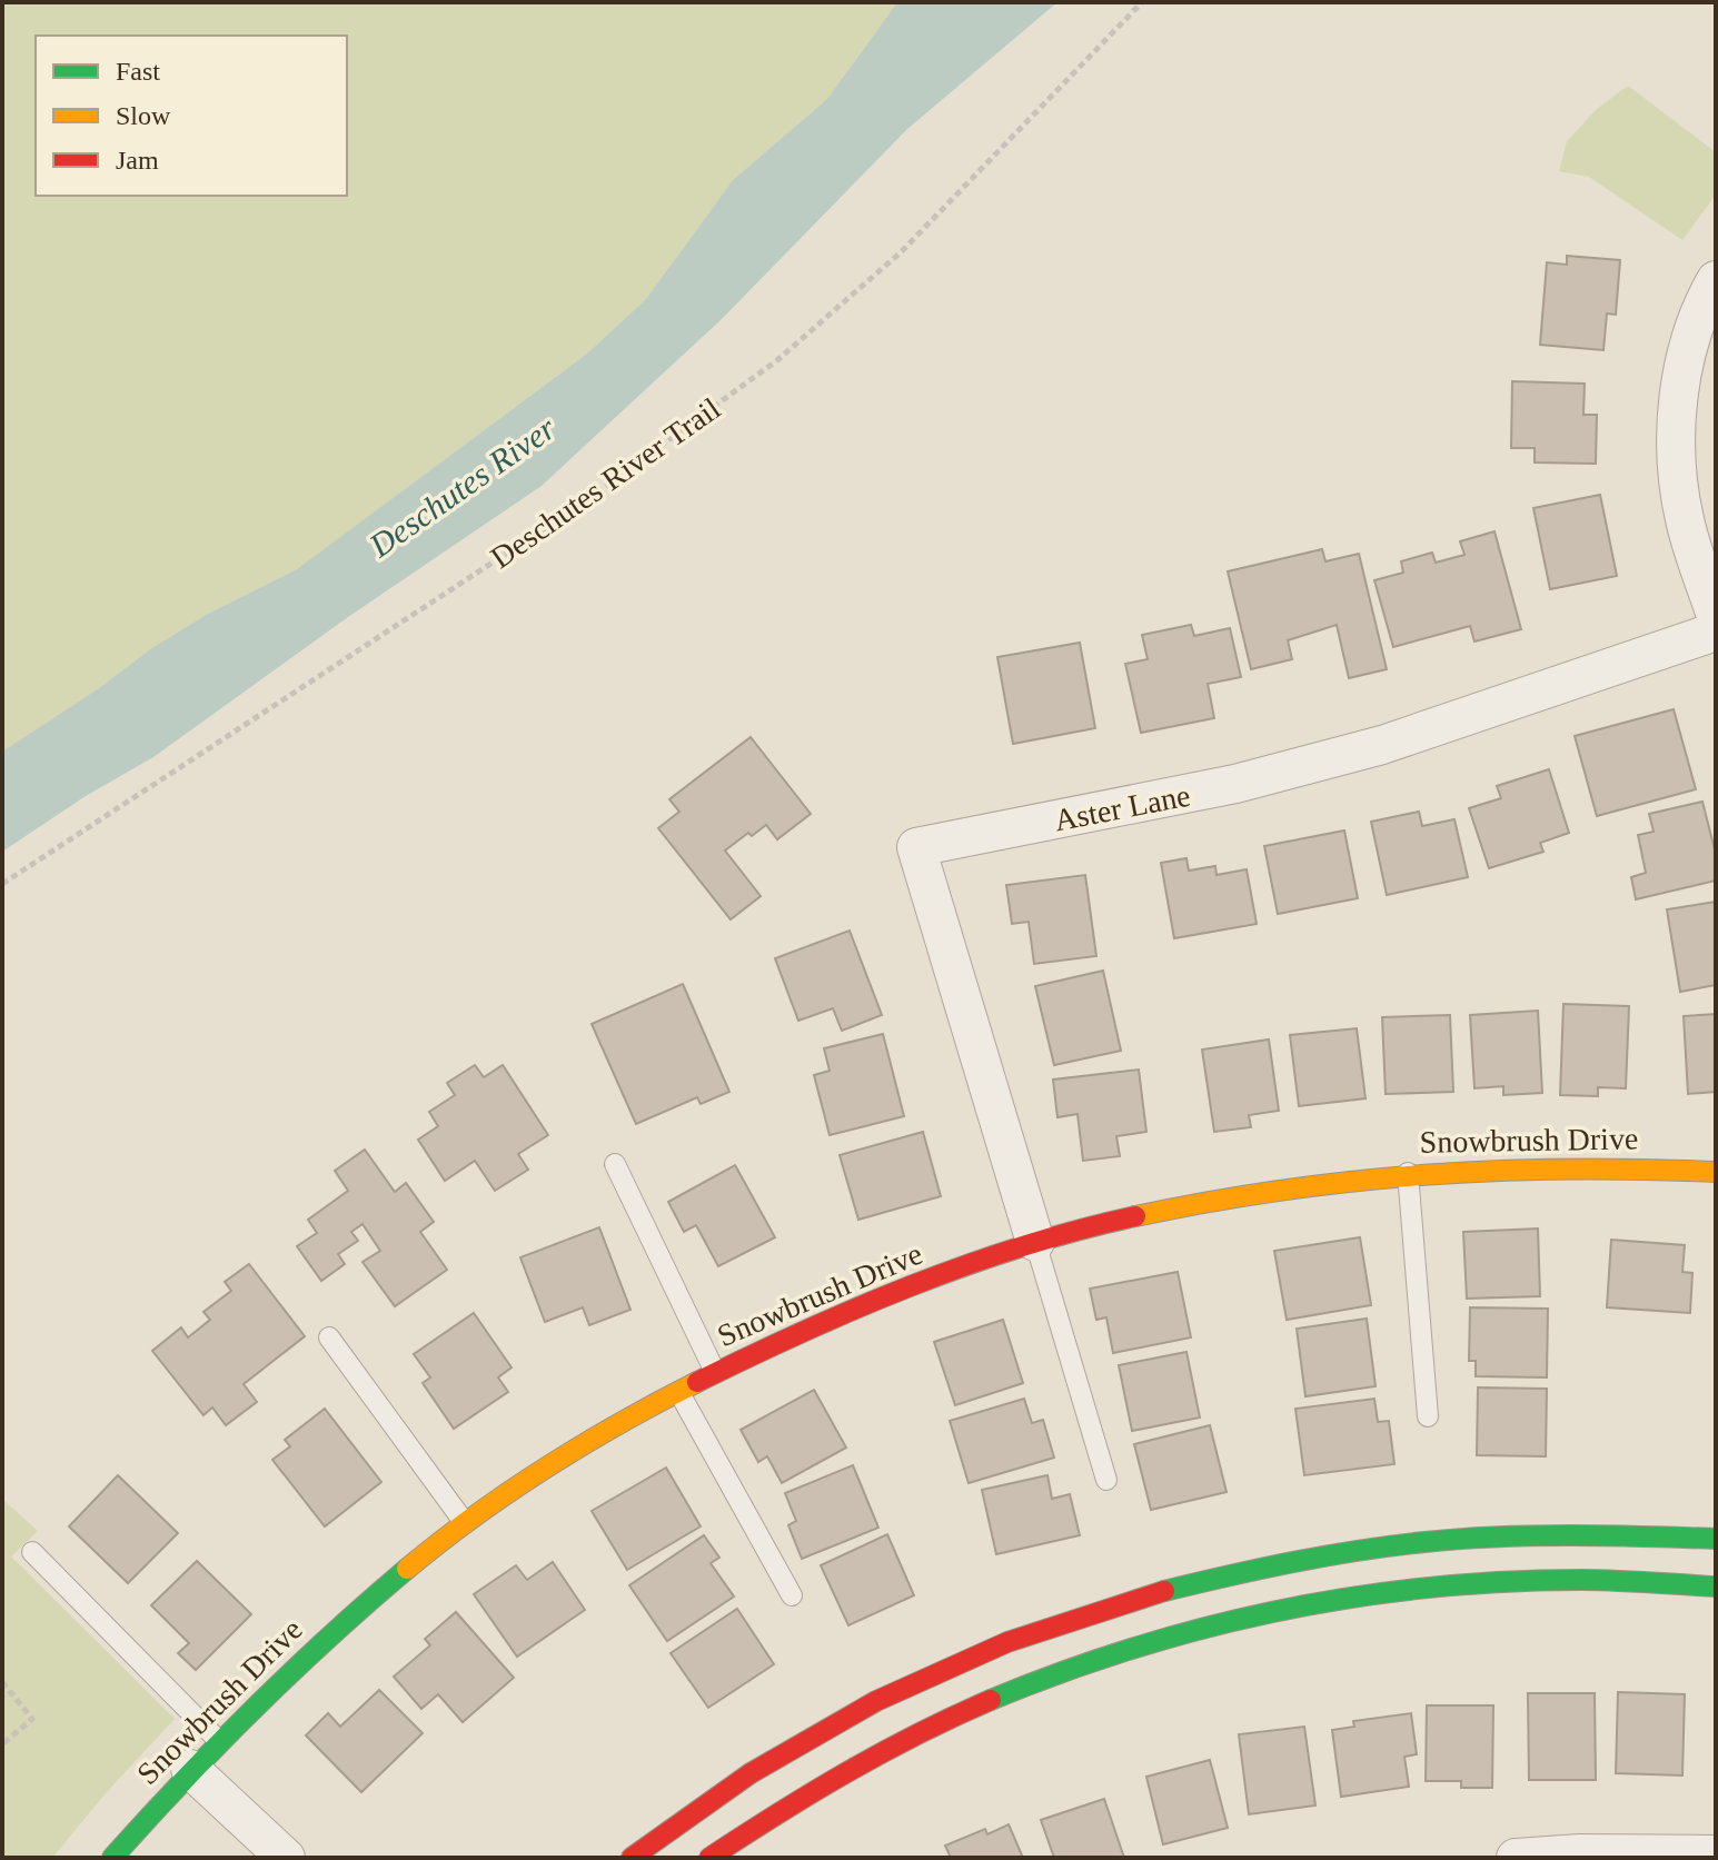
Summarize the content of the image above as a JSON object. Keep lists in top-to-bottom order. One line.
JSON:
{"streets":{"main road":["Snowbrush Drive"],"street":["Aster Lane"],"path":["Deschutes River Trail"]},"crossings":[["Aster Lane","Snowbrush Drive"]],"water":["Deschutes River"],"legend":["Fast","Slow","Jam"]}
